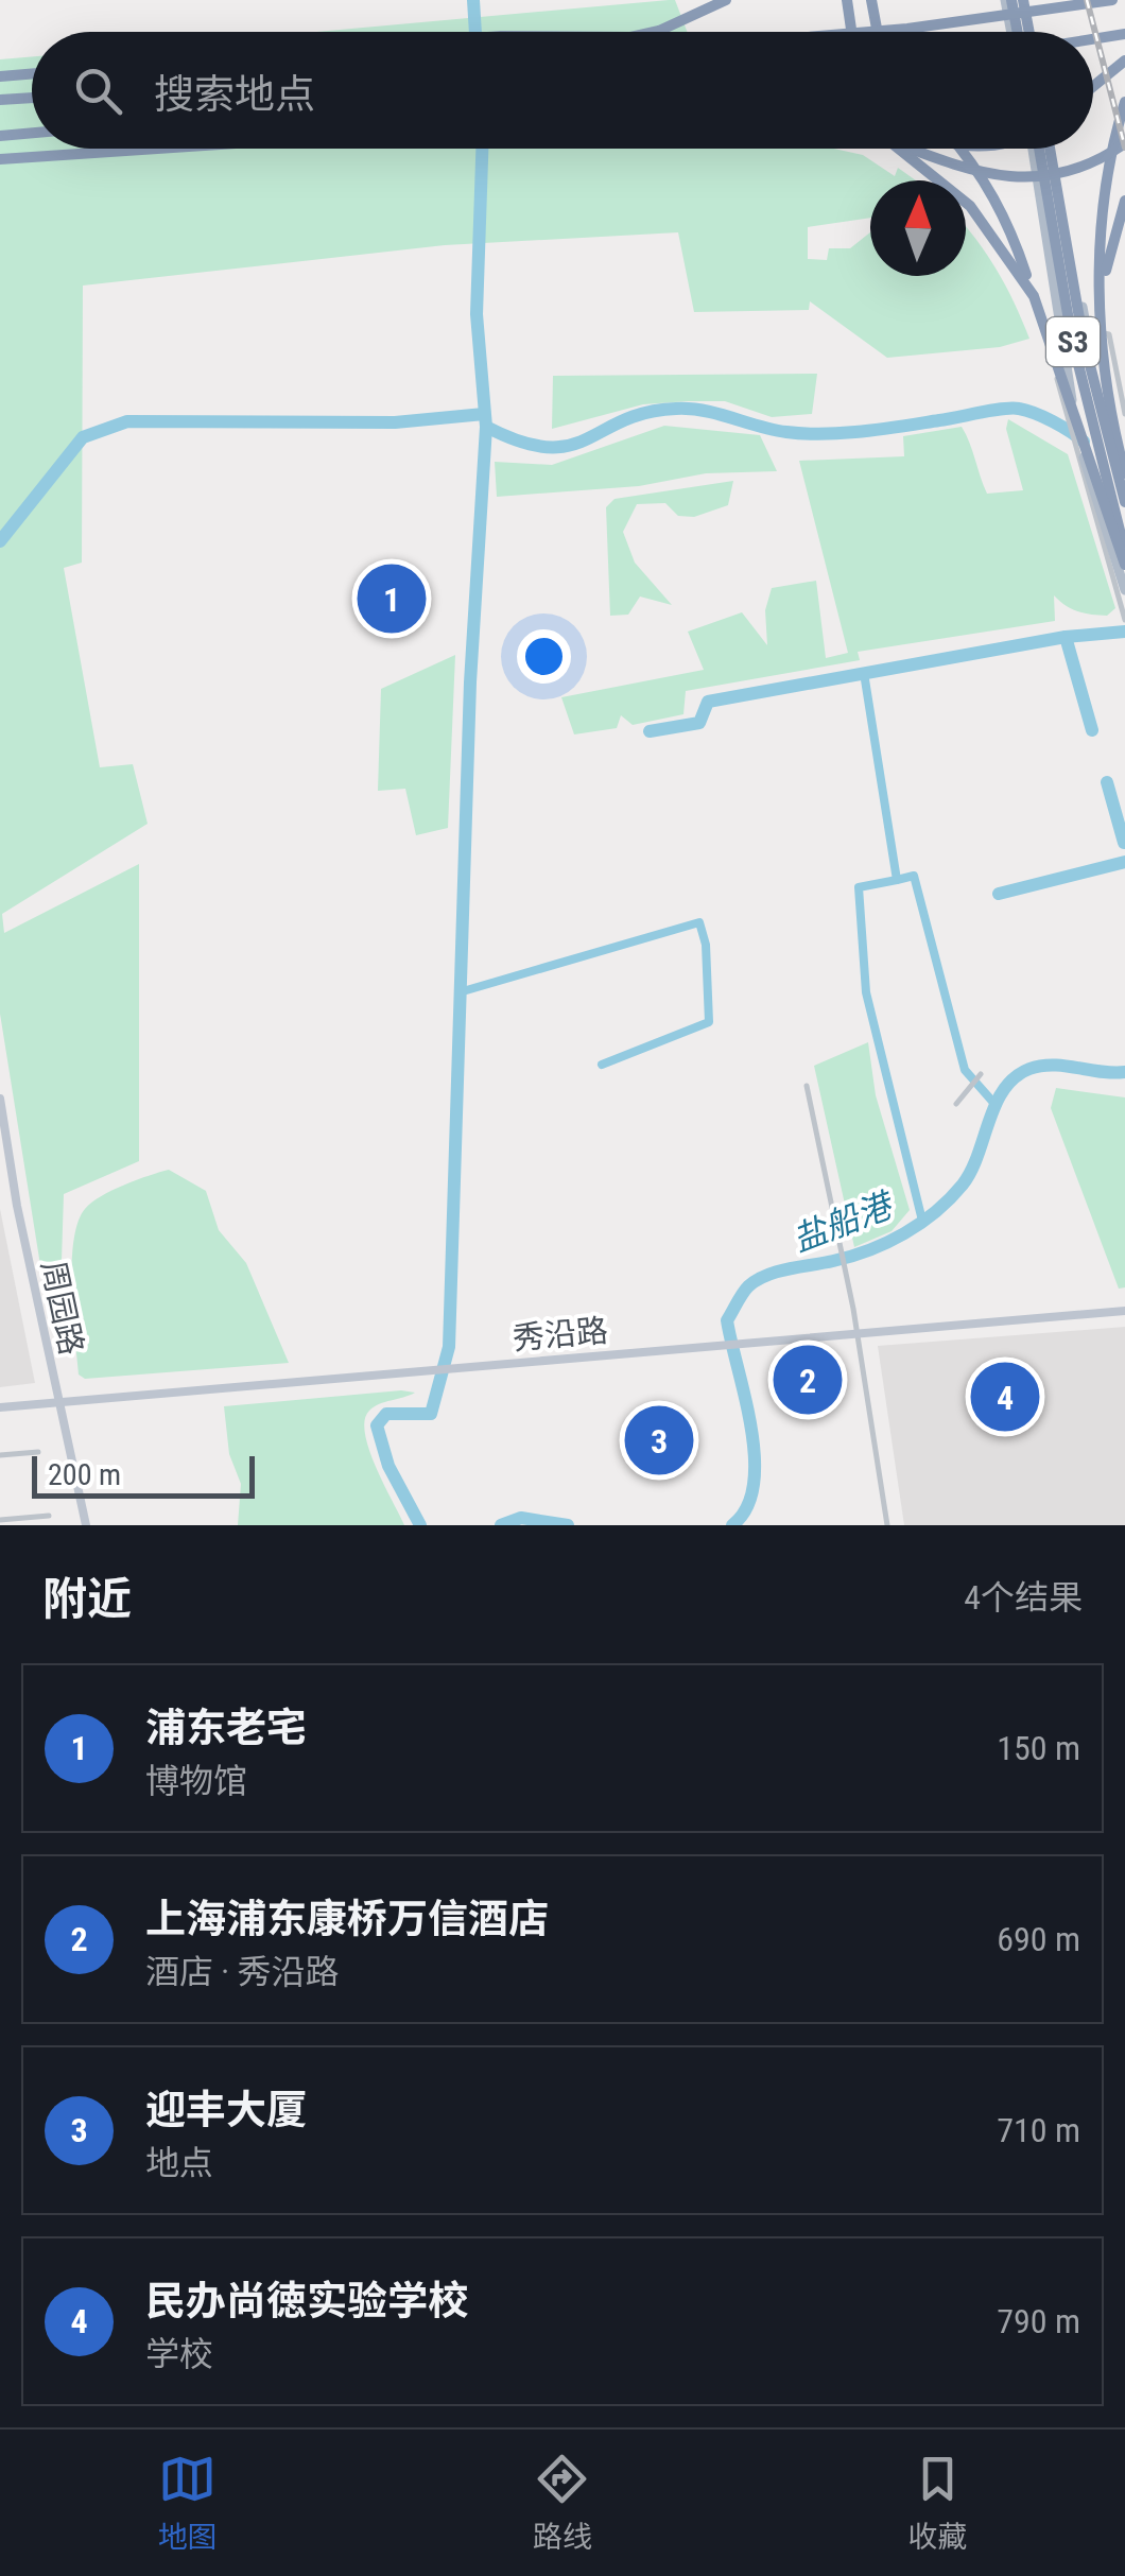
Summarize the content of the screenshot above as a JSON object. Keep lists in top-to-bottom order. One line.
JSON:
{"streets":{"highway":["S3"],"main road":["周园路","秀沿路"]},"crossings":[["周园路","秀沿路"]],"water":["盐船港"],"scale_bar":"200 m","north":"top","page":{"search":"搜索地点","pins":["1","2","4","3"],"scale":"200 m","heading":["附近","4个结果"],"list":[{"mark":"1","name":"浦东老宅","note":"博物馆","value":"150 m"},{"mark":"2","name":"上海浦东康桥万信酒店","note":"酒店 · 秀沿路","value":"690 m"},{"mark":"3","name":"迎丰大厦","note":"地点","value":"710 m"},{"mark":"4","name":"民办尚徳实验学校","note":"学校","value":"790 m"}],"nav":["地图","路线","收藏"]}}
